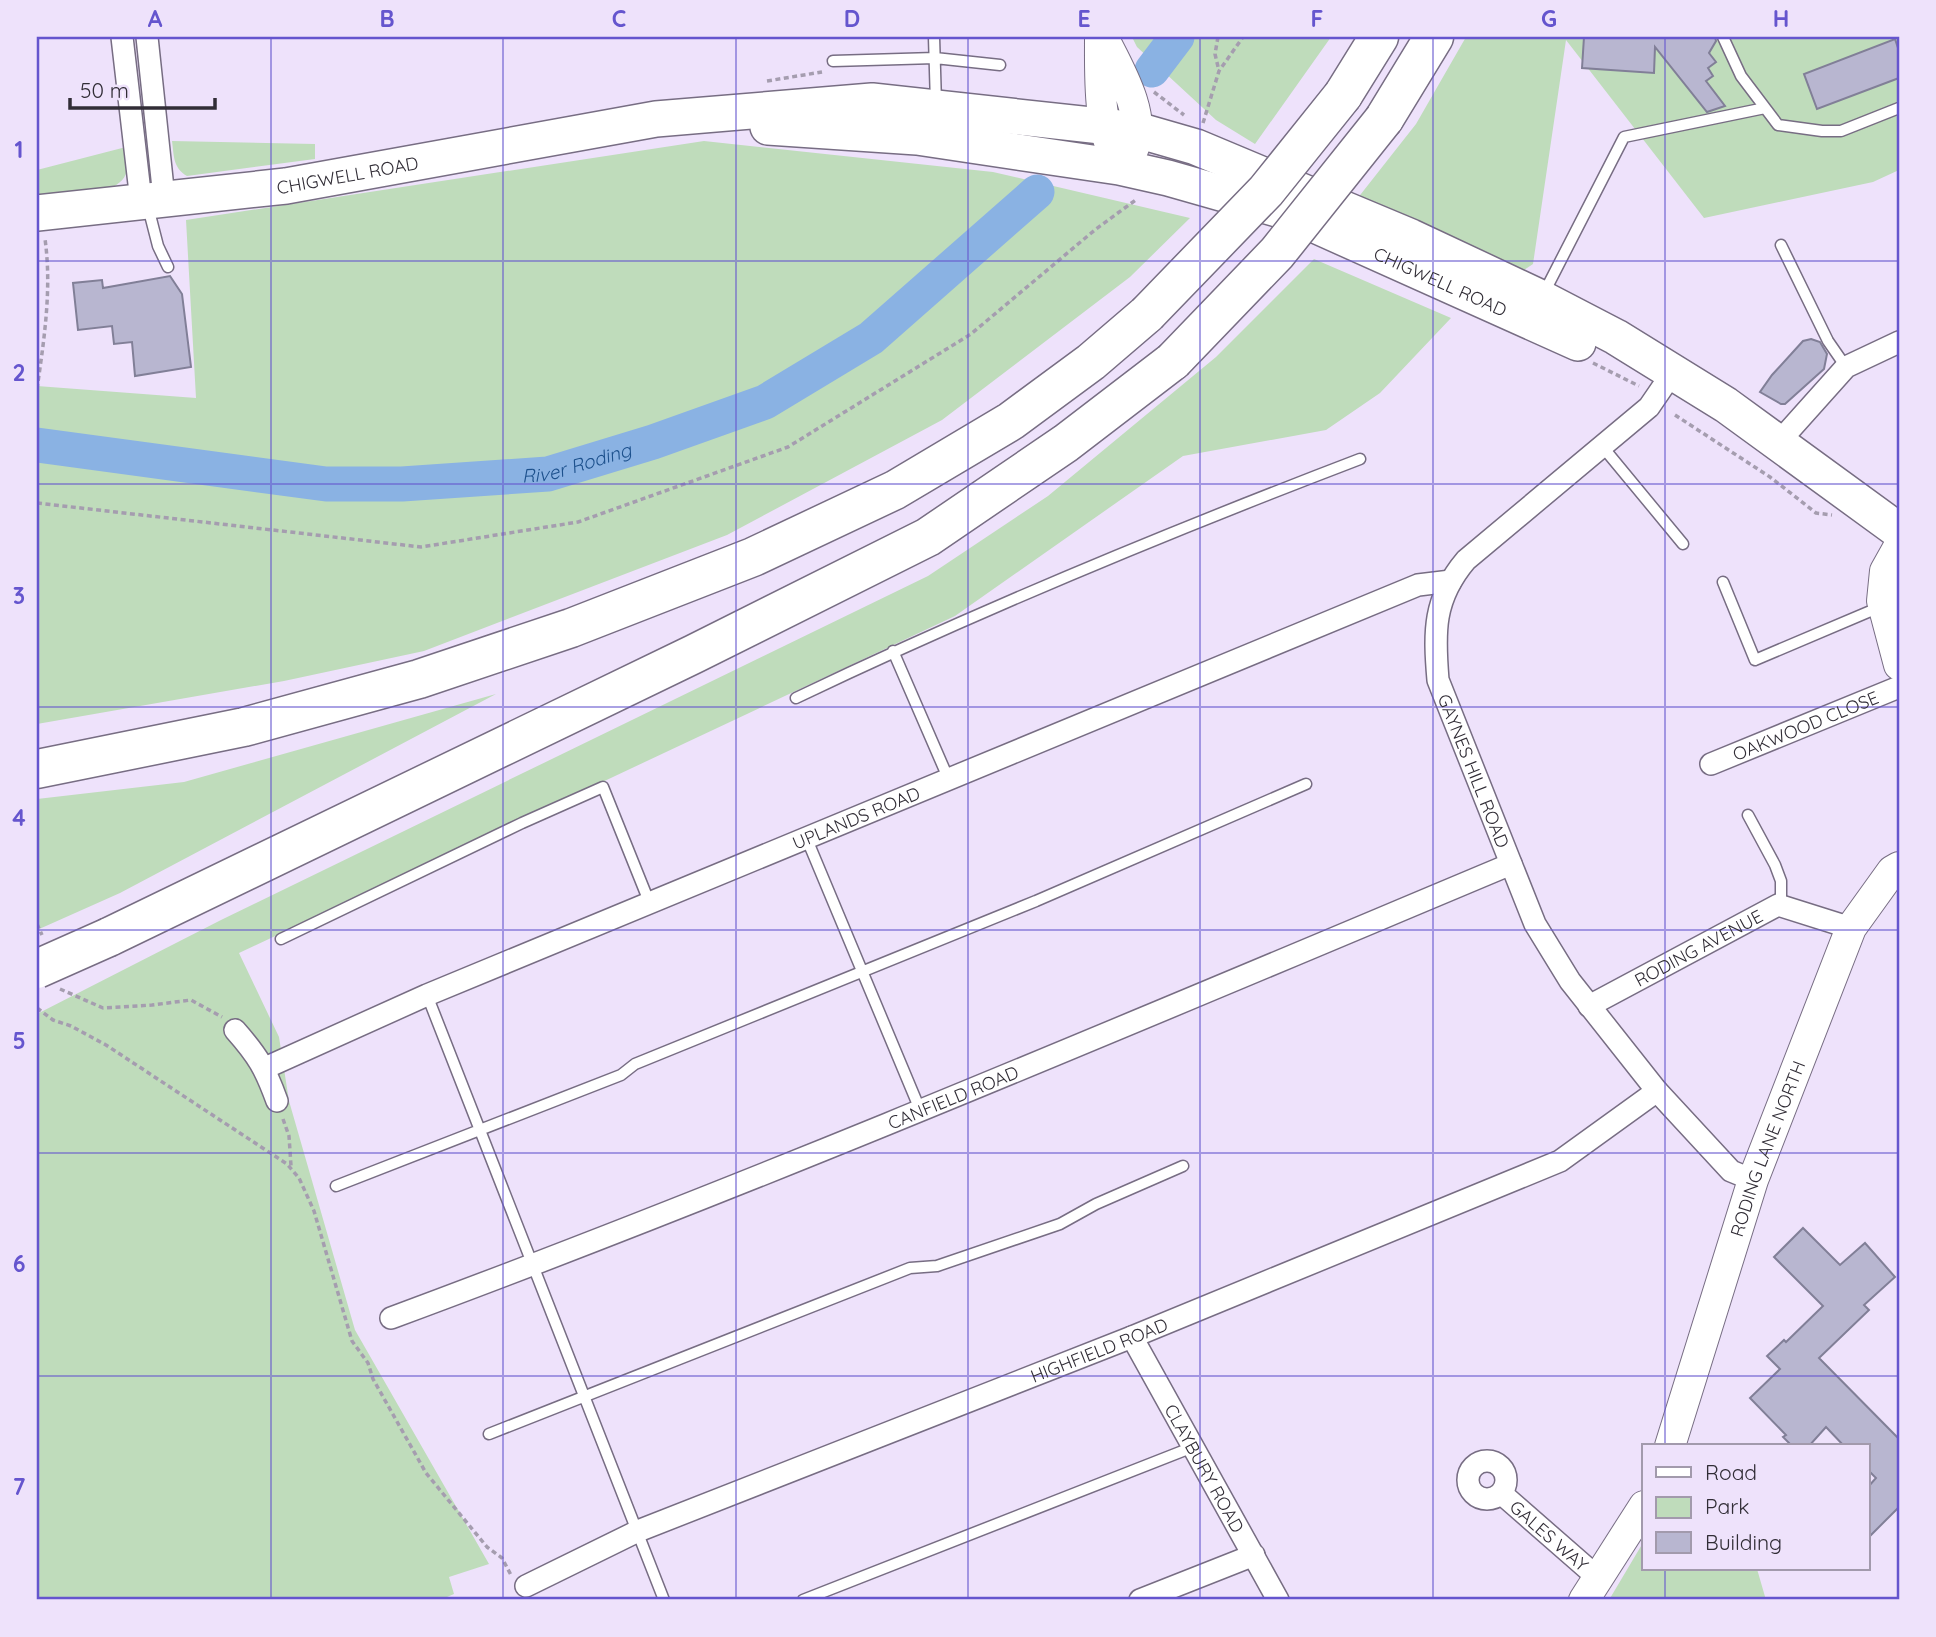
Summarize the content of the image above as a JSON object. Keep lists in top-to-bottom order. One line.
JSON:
{"streets":{"main road":["CHIGWELL ROAD"],"street":["OAKWOOD CLOSE","GAYNES HILL ROAD","UPLANDS ROAD","RODING AVENUE","CANFIELD ROAD","RODING LANE NORTH","HIGHFIELD ROAD","CLAYBURY ROAD","GALES WAY"]},"crossings":[["CHIGWELL ROAD","GAYNES HILL ROAD"],["GAYNES HILL ROAD","UPLANDS ROAD"],["GAYNES HILL ROAD","RODING AVENUE"],["GAYNES HILL ROAD","CANFIELD ROAD"],["GAYNES HILL ROAD","RODING LANE NORTH"],["GAYNES HILL ROAD","HIGHFIELD ROAD"],["RODING AVENUE","RODING LANE NORTH"],["HIGHFIELD ROAD","CLAYBURY ROAD"]],"water":["River Roding"],"legend":["Road","Park","Building"],"scale_bar":"50 m","grid":{"columns":["A","B","C","D","E","F","G","H"],"rows":["1","2","3","4","5","6","7"]}}
